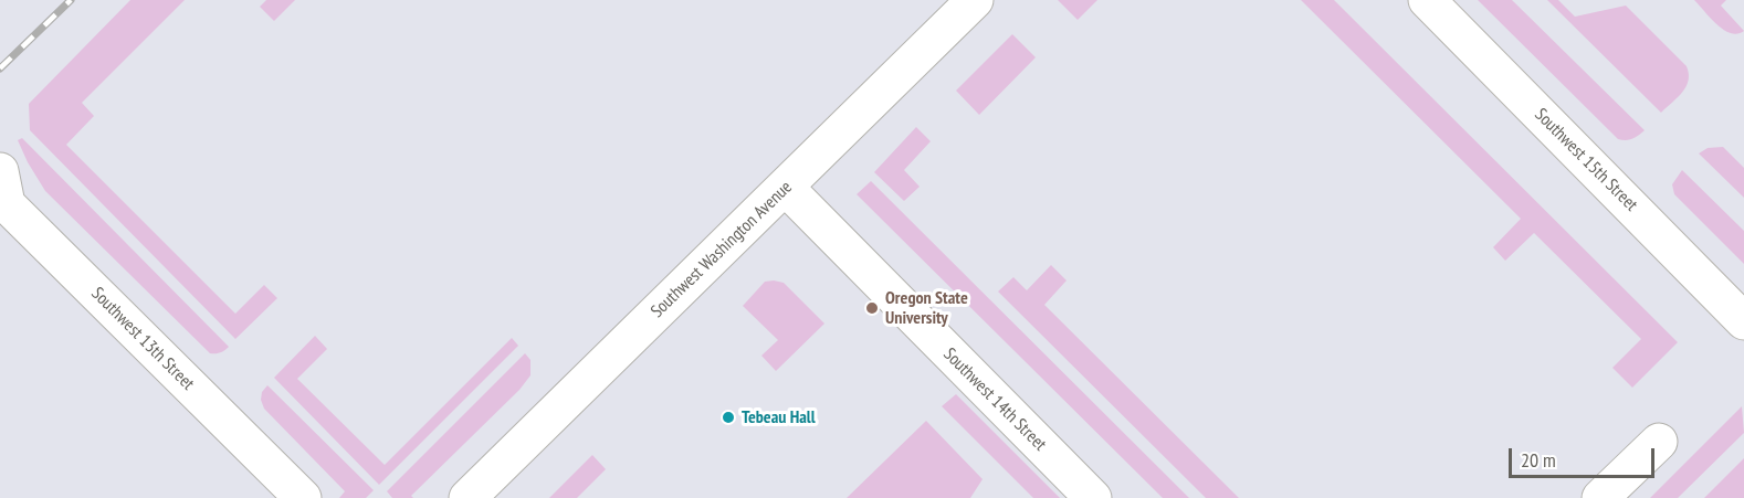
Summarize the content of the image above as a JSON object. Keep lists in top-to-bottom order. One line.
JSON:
{"streets":{"street":["Southwest 15th Street","Southwest Washington Avenue","Southwest 13th Street","Southwest 14th Street"]},"crossings":[["Southwest Washington Avenue","Southwest 14th Street"]],"places":["Oregon State University","Tebeau Hall"],"scale_bar":"20 m"}
